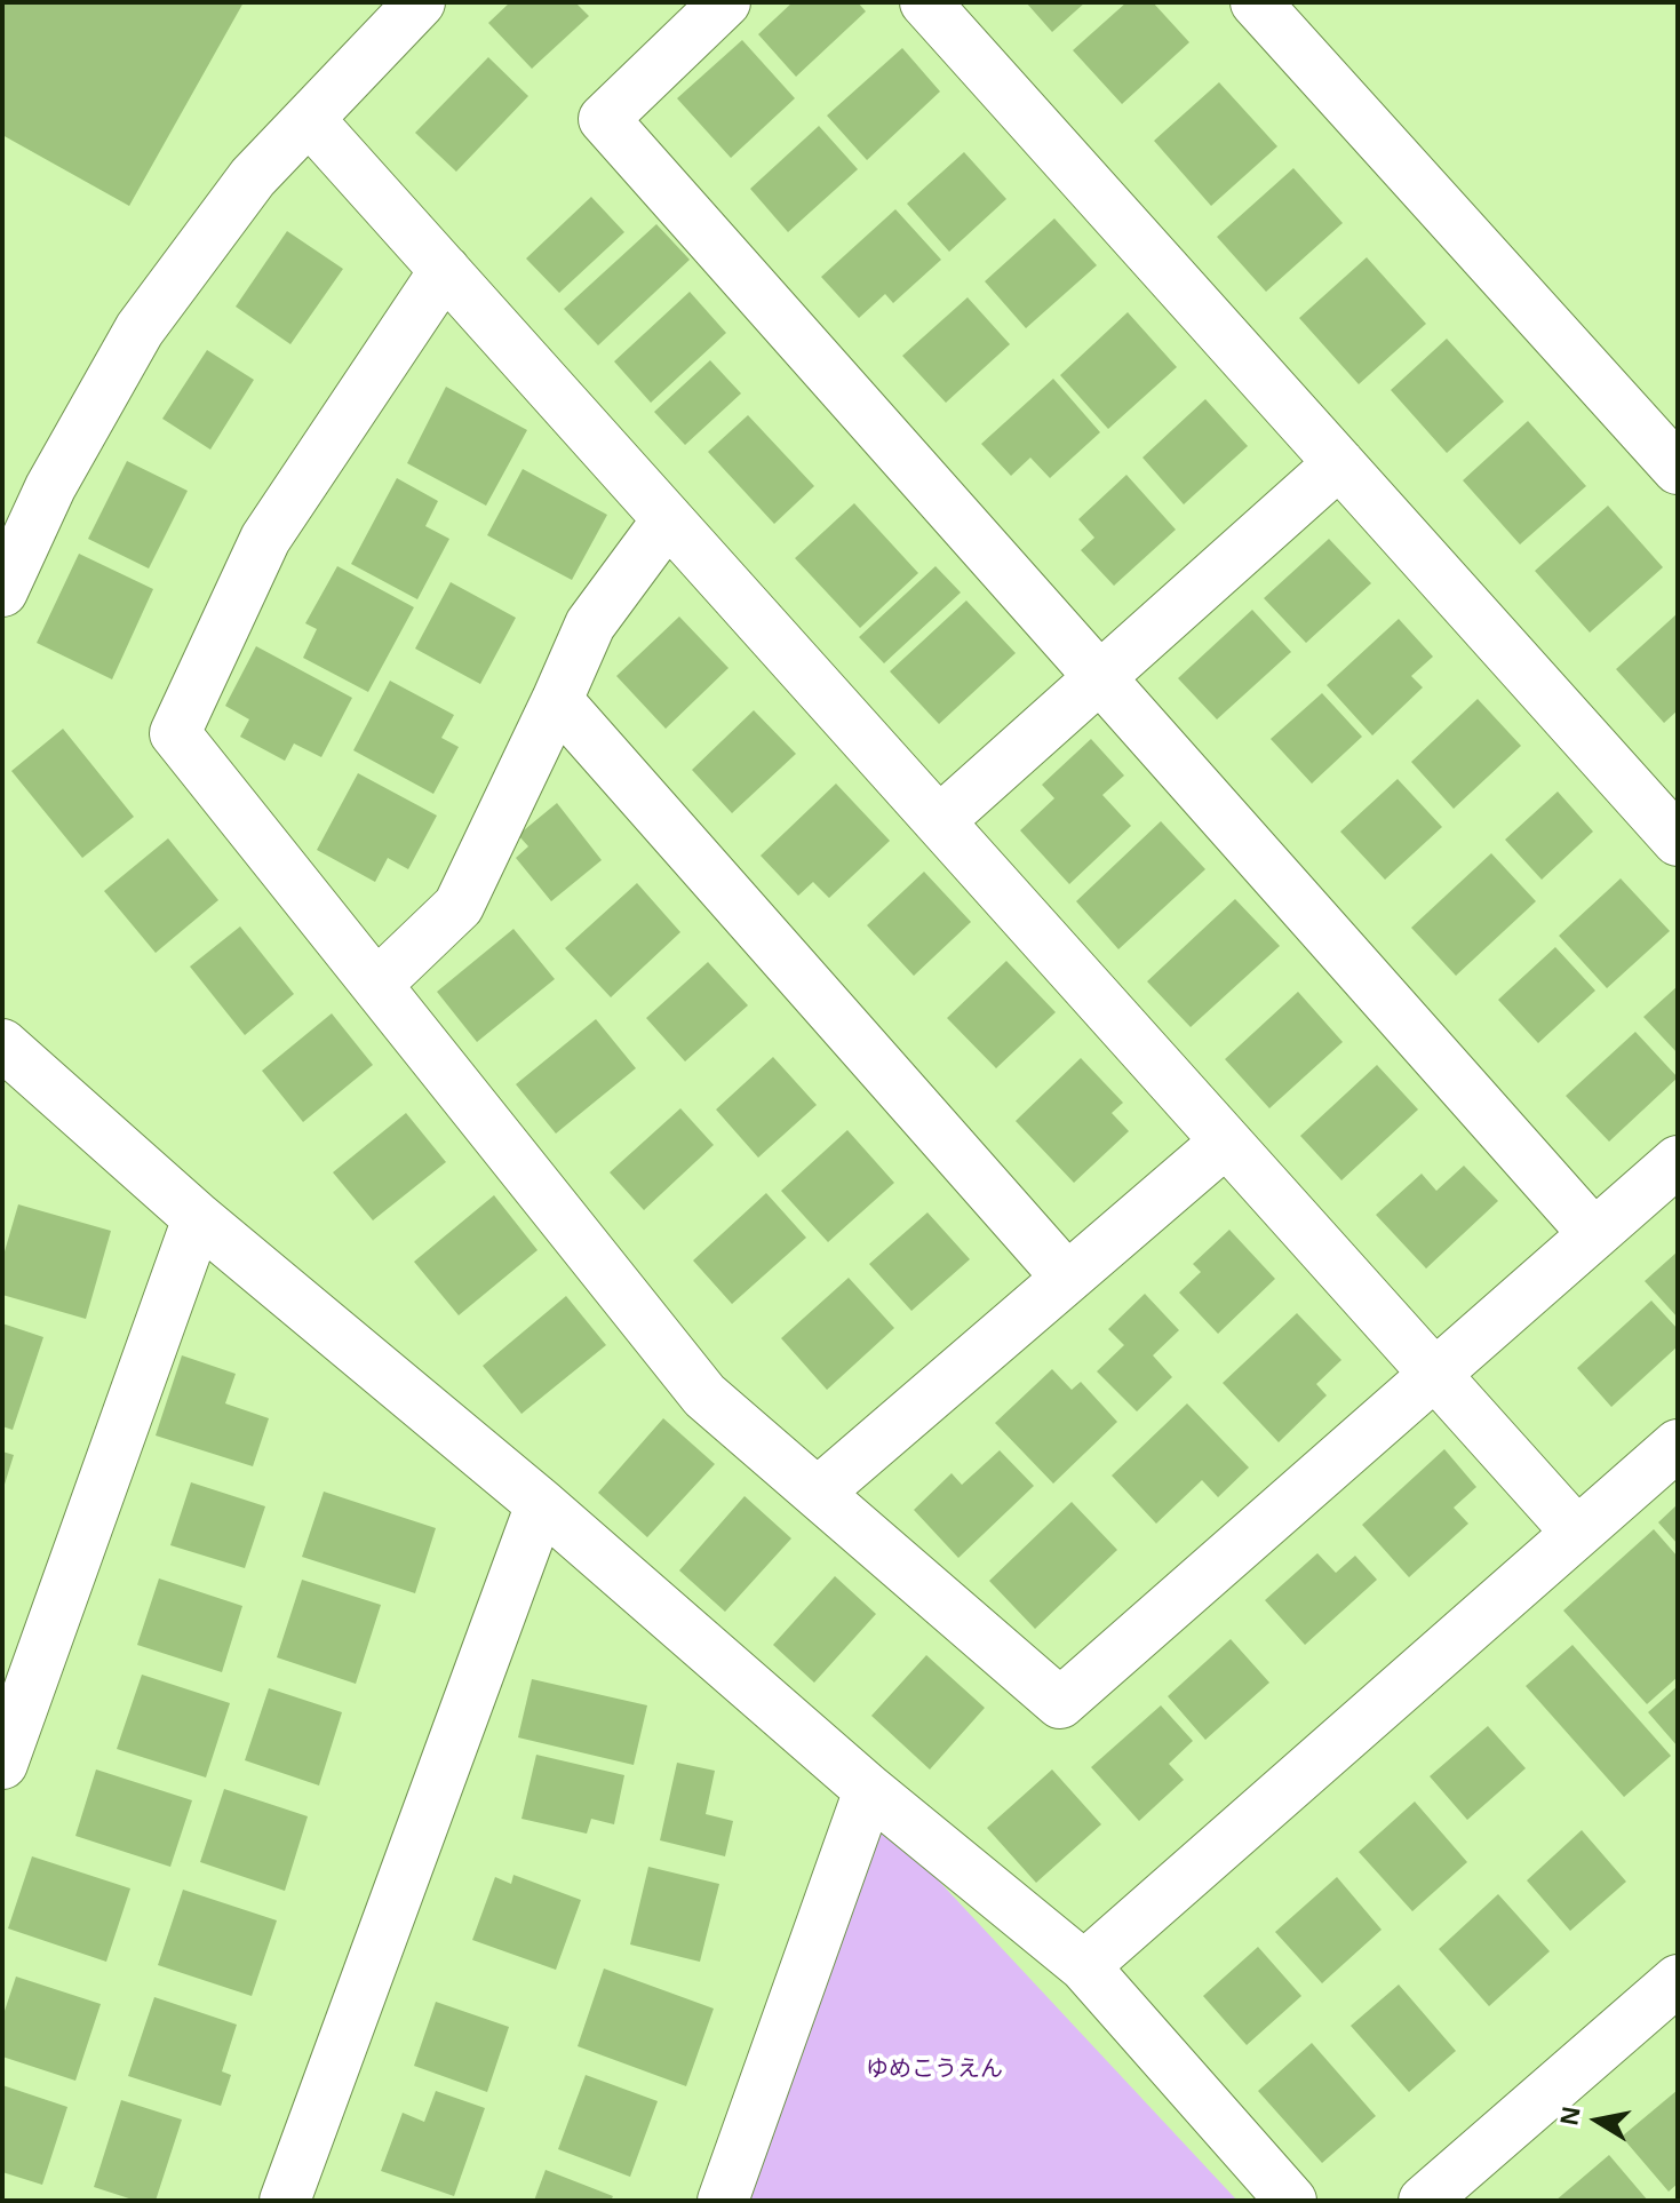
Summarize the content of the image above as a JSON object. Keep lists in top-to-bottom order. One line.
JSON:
{"parks":["ゆめこうえん"],"north":"left"}
